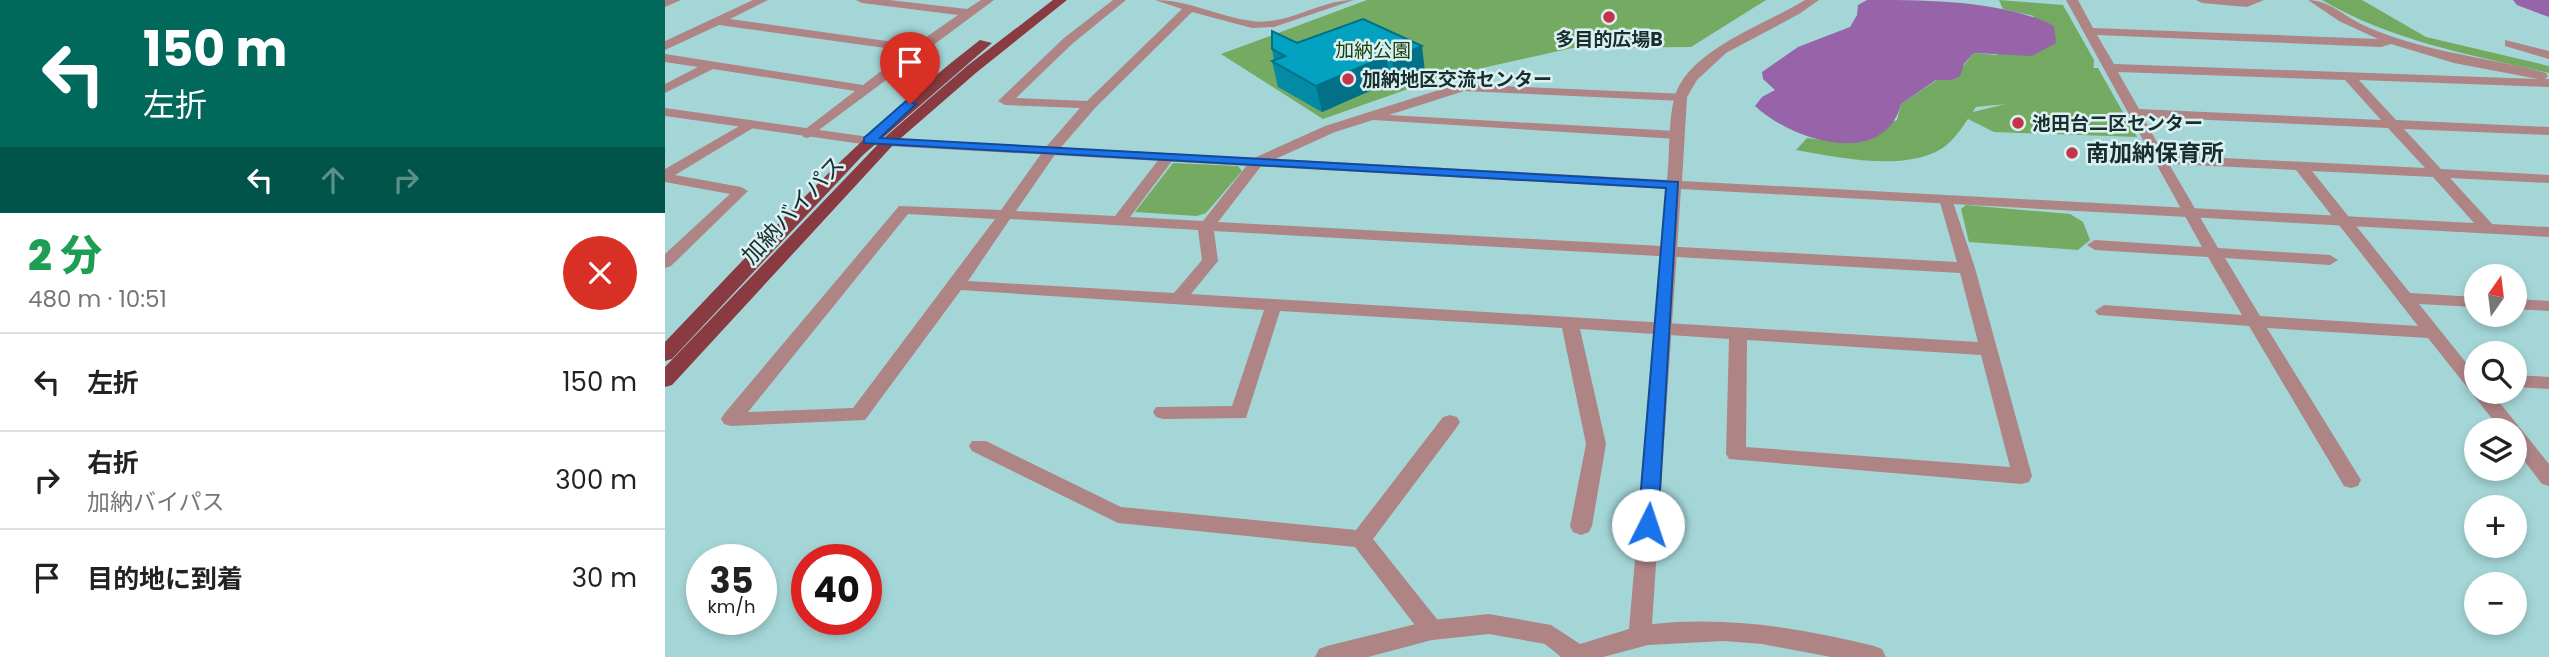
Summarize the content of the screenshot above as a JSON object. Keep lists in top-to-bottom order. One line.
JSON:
{"streets":{"highway":["加納バイパス"]},"parks":["加納公園"],"places":["多目的広場B","加納地区交流センター","池田台二区センター","南加納保育所"],"north":"top","page":{"turn":["150 m","左折"],"heading":["2 分","480 m · 10:51"],"map_buttons":["+","−"],"list":[{"name":"左折","value":"150 m"},{"name":"右折","note":"加納バイパス","value":"300 m"},{"name":"目的地に到着","value":"30 m"}],"speed":"35 km/h","limit":"40"}}
